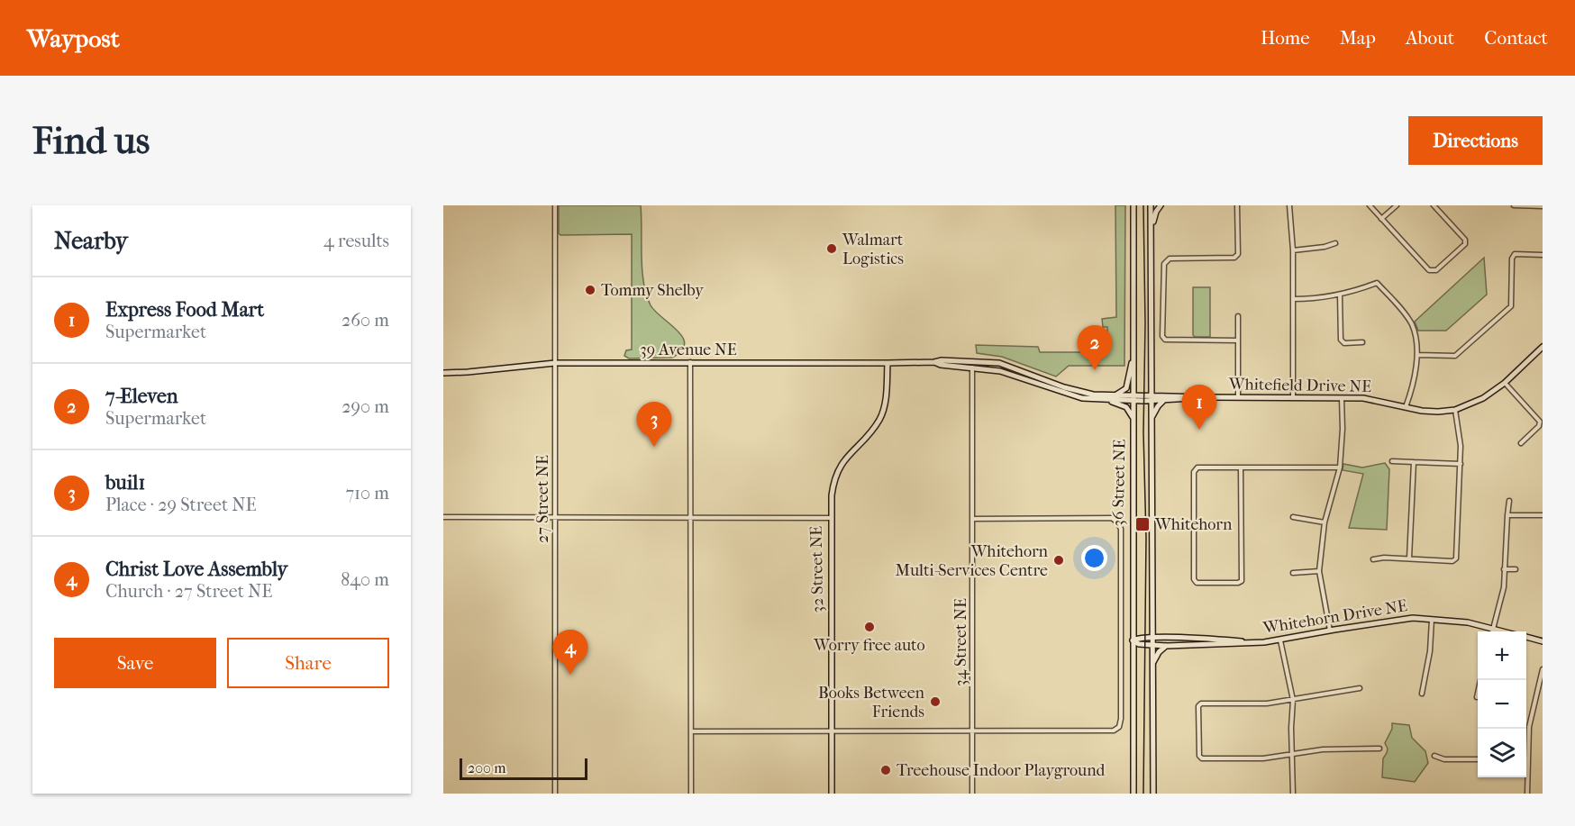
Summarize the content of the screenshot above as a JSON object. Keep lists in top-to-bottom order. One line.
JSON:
{"streets":{"street":["39 Avenue NE","Whitefield Drive NE","36 Street NE","27 Street NE","32 Street NE","Whitehorn Drive NE","34 Street NE"]},"crossings":[["39 Avenue NE","Whitefield Drive NE"],["39 Avenue NE","36 Street NE"],["39 Avenue NE","27 Street NE"],["39 Avenue NE","32 Street NE"],["39 Avenue NE","34 Street NE"],["Whitefield Drive NE","36 Street NE"],["36 Street NE","Whitehorn Drive NE"]],"places":{"other":["Walmart Logistics","Tommy Shelby","Whitehorn Multi-Services Centre","Worry free auto","Books Between Friends","Treehouse Indoor Playground"],"transit":["Whitehorn"]},"scale_bar":"200 m","page":{"header":"Waypost","nav":["Home","Map","About","Contact"],"buttons":["Directions",["Save","Share"]],"title":"Find us","heading":["Nearby","4 results"],"list":[{"mark":"1","name":"Express Food Mart","note":"Supermarket","value":"260 m"},{"mark":"2","name":"7-Eleven","note":"Supermarket","value":"290 m"},{"mark":"3","name":"buil1","note":"Place · 29 Street NE","value":"710 m"},{"mark":"4","name":"Christ Love Assembly","note":"Church · 27 Street NE","value":"840 m"}],"pins":["2","1","3","4"],"map_buttons":["+","−"],"scale":"200 m"}}
